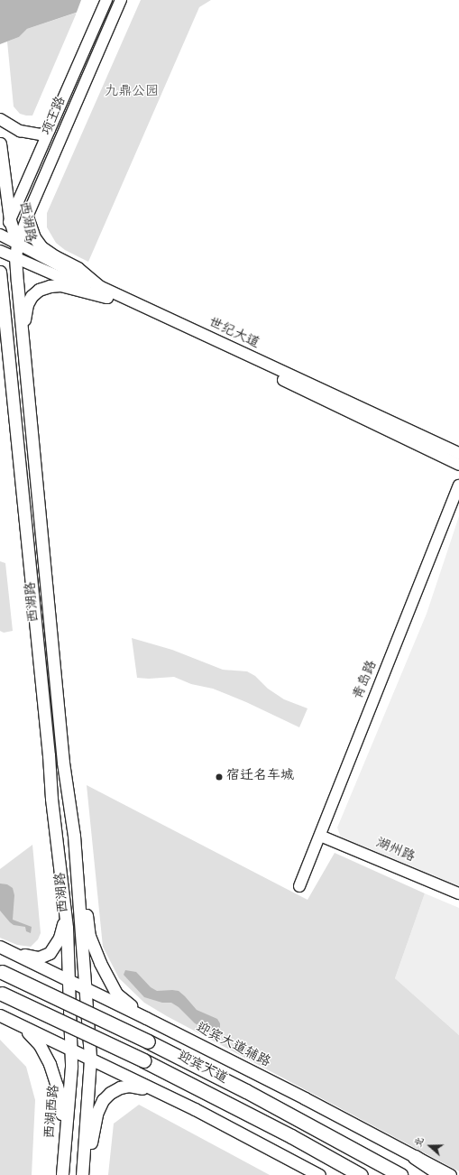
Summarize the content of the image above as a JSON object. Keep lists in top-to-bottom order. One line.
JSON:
{"streets":{"highway":["迎宾大道"],"main road":["西湖路","迎宾大道辅路","西湖西路"],"street":["项王路","世纪大道","青岛路","湖州路"]},"crossings":[["项王路","西湖路"],["项王路","世纪大道"],["西湖路","世纪大道"],["西湖路","迎宾大道辅路"],["西湖路","西湖西路"],["青岛路","湖州路"]],"parks":["九鼎公园"],"places":["宿迁名车城"],"north":"left"}
